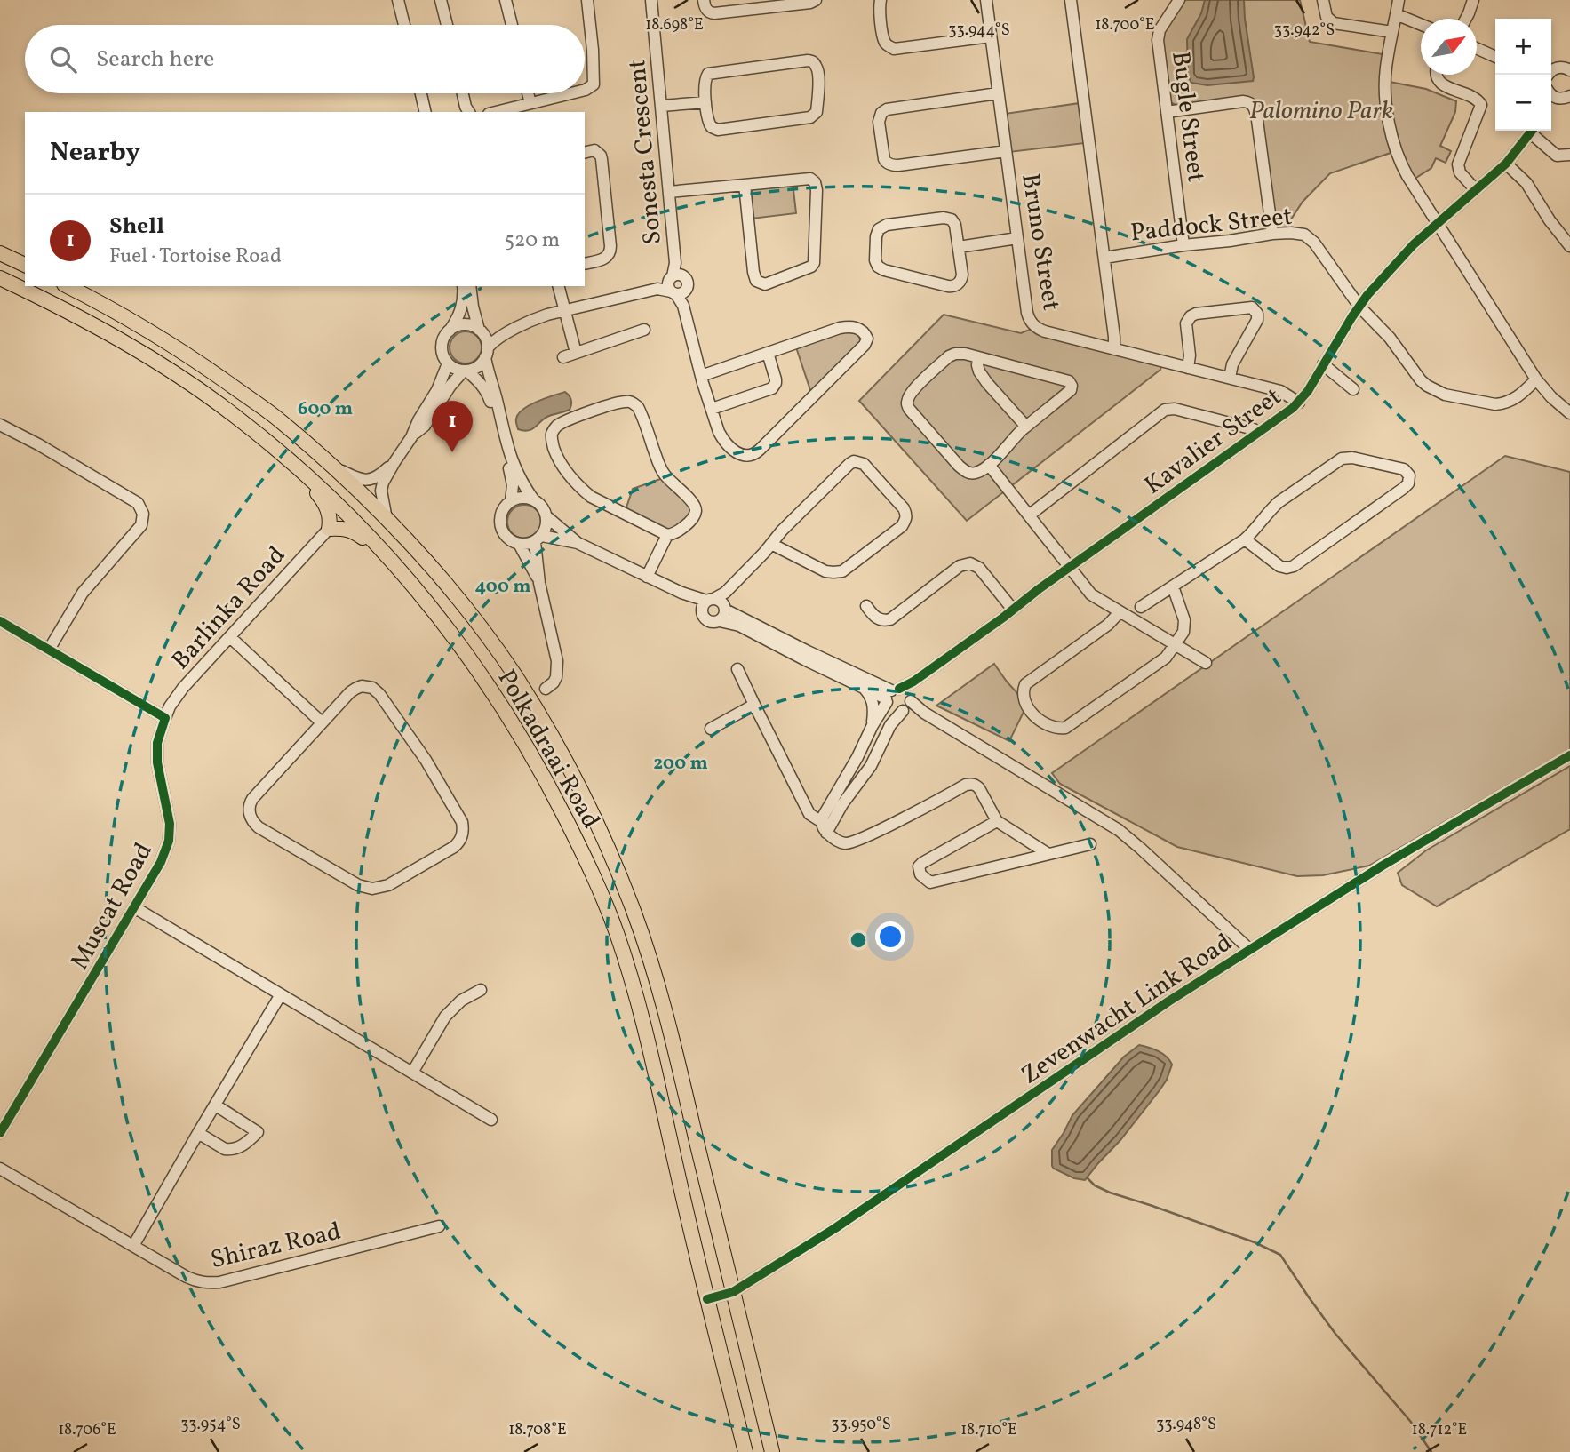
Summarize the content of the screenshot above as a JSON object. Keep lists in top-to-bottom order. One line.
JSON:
{"streets":{"main road":["Polkadraai Road"],"street":["Bugle Street","Sonesta Crescent","Paddock Street","Bruno Street","Kavalier Street","Barlinka Road","Muscat Road","Zevenwacht Link Road","Shiraz Road"]},"crossings":[["Bugle Street","Paddock Street"],["Paddock Street","Kavalier Street"],["Bruno Street","Kavalier Street"],["Barlinka Road","Muscat Road"],["Polkadraai Road","Zevenwacht Link Road"]],"parks":["Palomino Park"],"north":"top right","page":{"map_buttons":["+","−"],"search":"Search here","heading":"Nearby","list":[{"mark":"1","name":"Shell","note":"Fuel · Tortoise Road","value":"520 m"}],"pins":"1"},"coordinates":["18.698°E","18.700°E","33.942°S","33.944°S","33.954°S","33.950°S","33.948°S","18.706°E","18.708°E","18.710°E","18.712°E"],"rings":["600 m","400 m","200 m"]}
